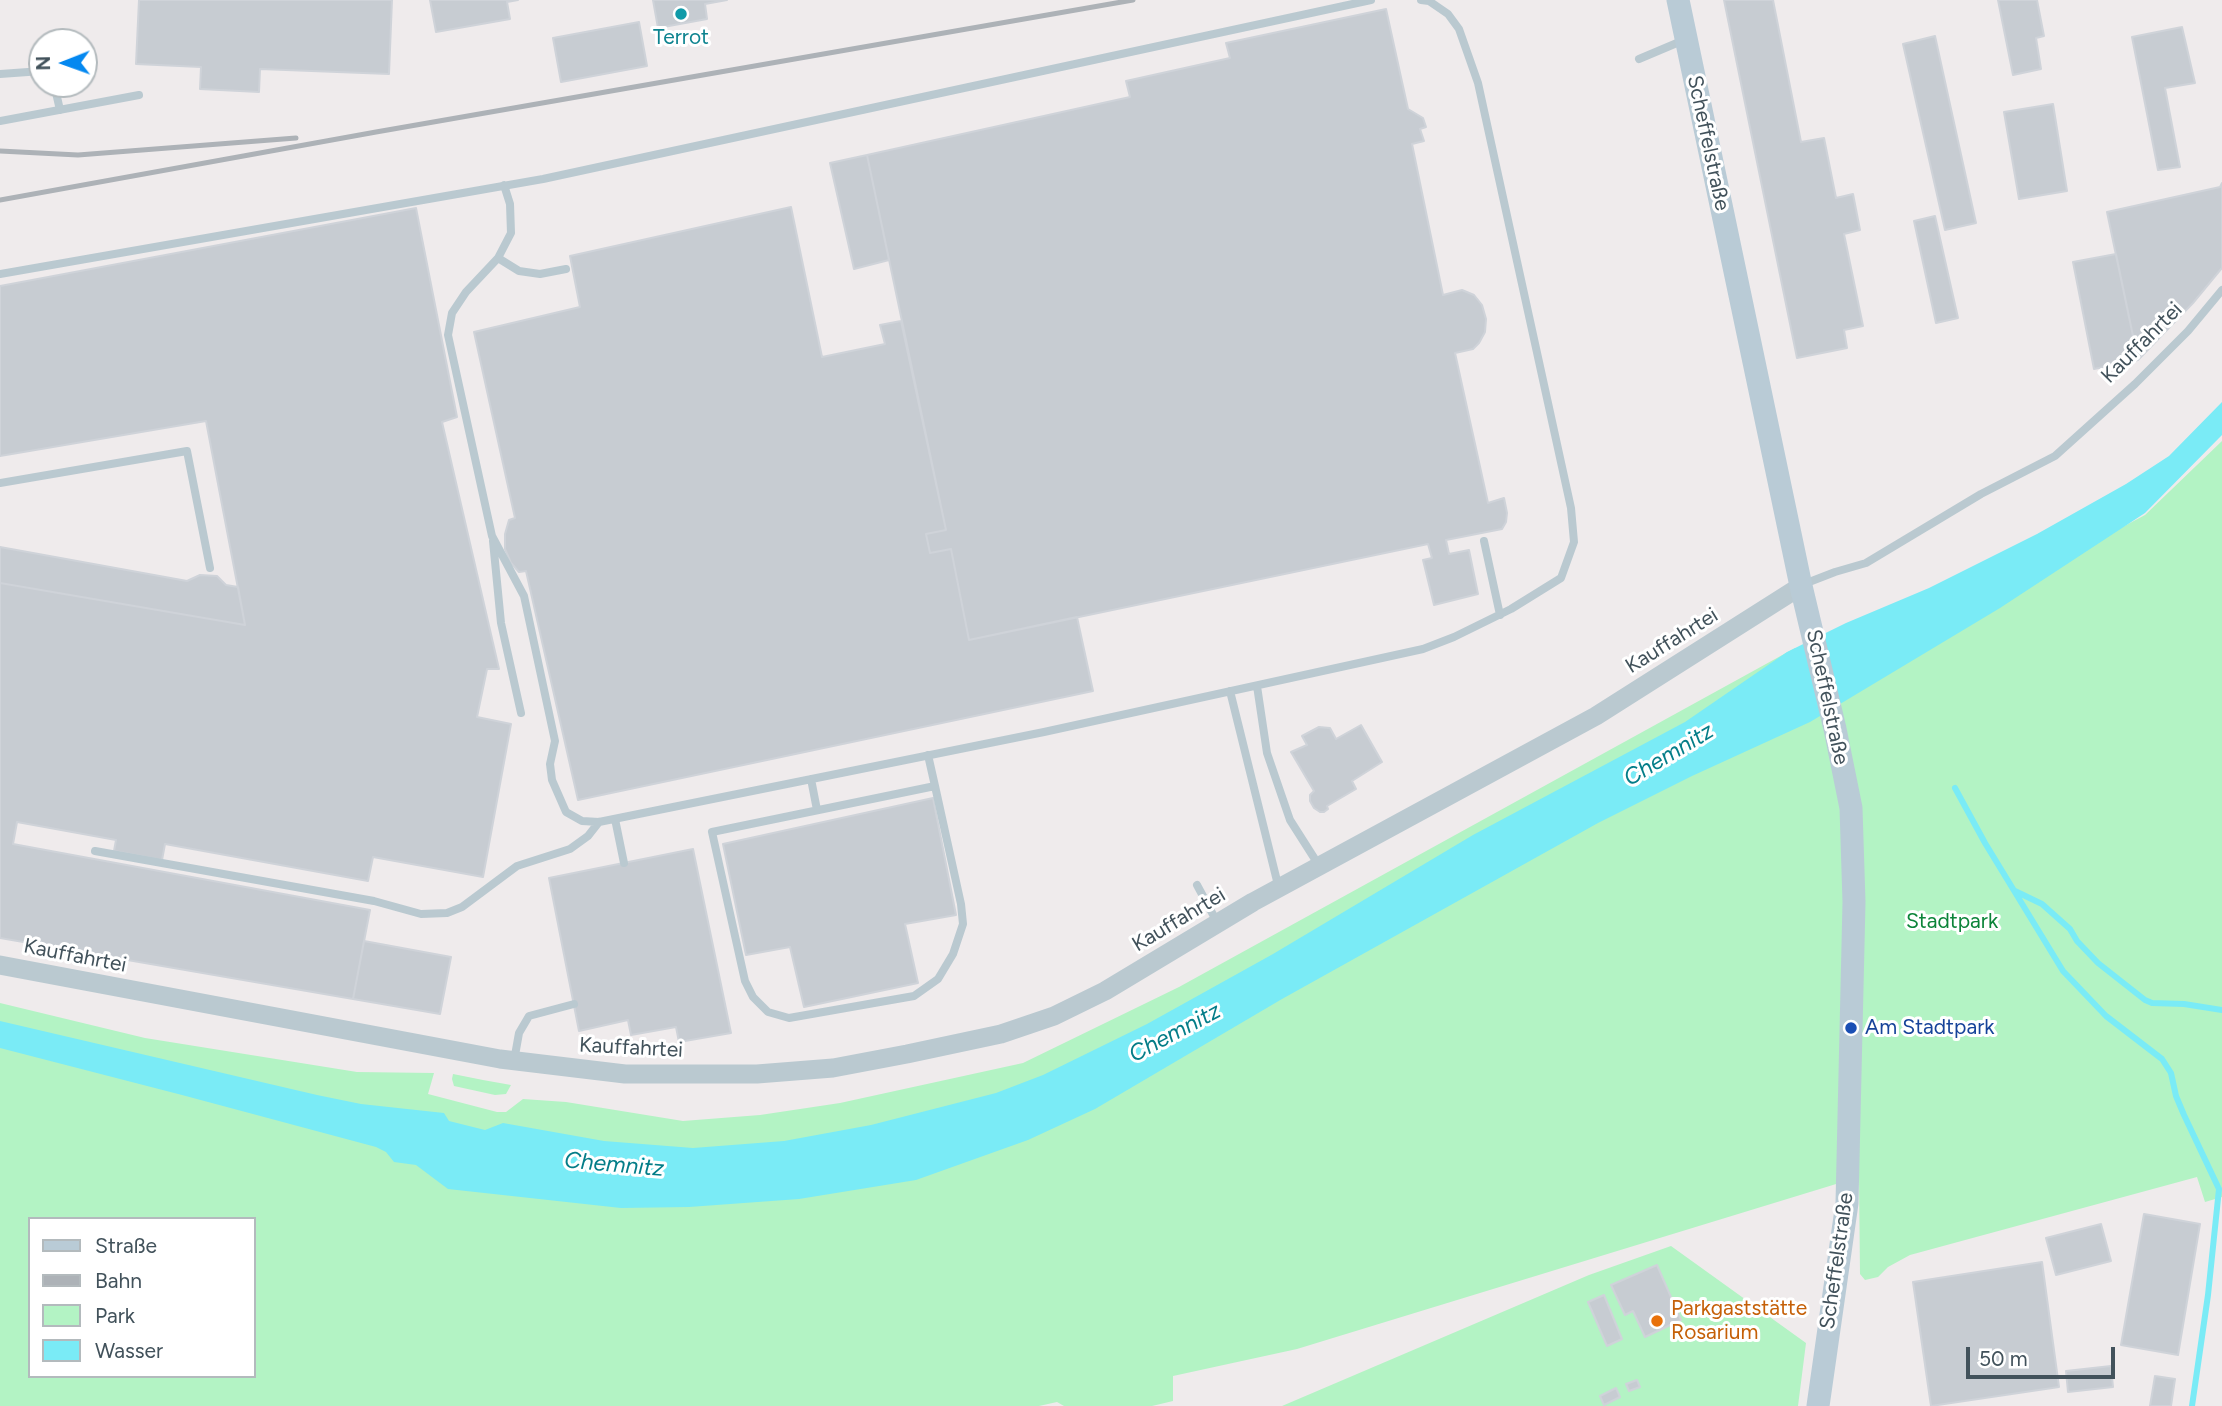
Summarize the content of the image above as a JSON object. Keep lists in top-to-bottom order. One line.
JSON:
{"streets":{"main road":["Scheffelstraße"],"street":["Kauffahrtei"]},"crossings":[["Scheffelstraße","Kauffahrtei"]],"water":["Chemnitz"],"parks":["Stadtpark"],"places":["Terrot","Am Stadtpark","Parkgaststätte Rosarium"],"legend":["Straße","Bahn","Park","Wasser"],"scale_bar":"50 m","north":"left"}
